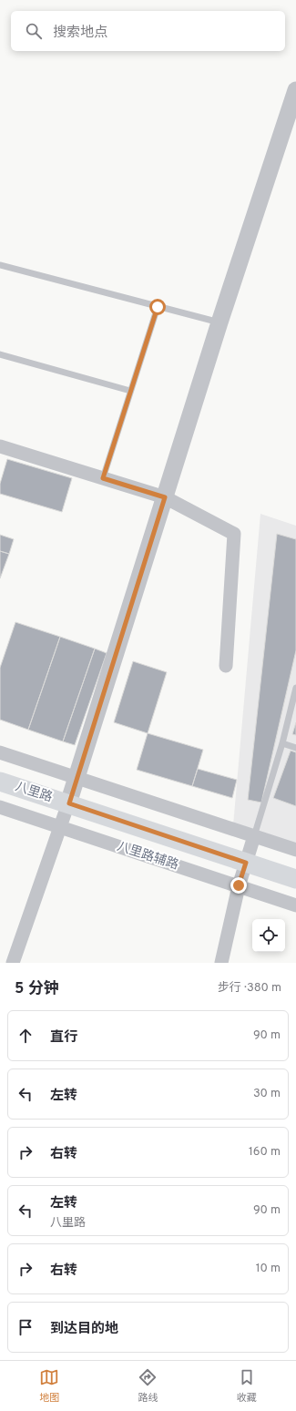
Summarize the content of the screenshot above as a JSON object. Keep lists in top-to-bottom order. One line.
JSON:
{"streets":{"main road":["八里路"],"street":["八里路辅路"]},"page":{"search":"搜索地点","heading":["5 分钟","步行 · 380 m"],"list":[["直行","90 m"],["左转","30 m"],["右转","160 m"],["左转","八里路","90 m"],["右转","10 m"],"到达目的地"],"nav":["地图","路线","收藏"]}}
